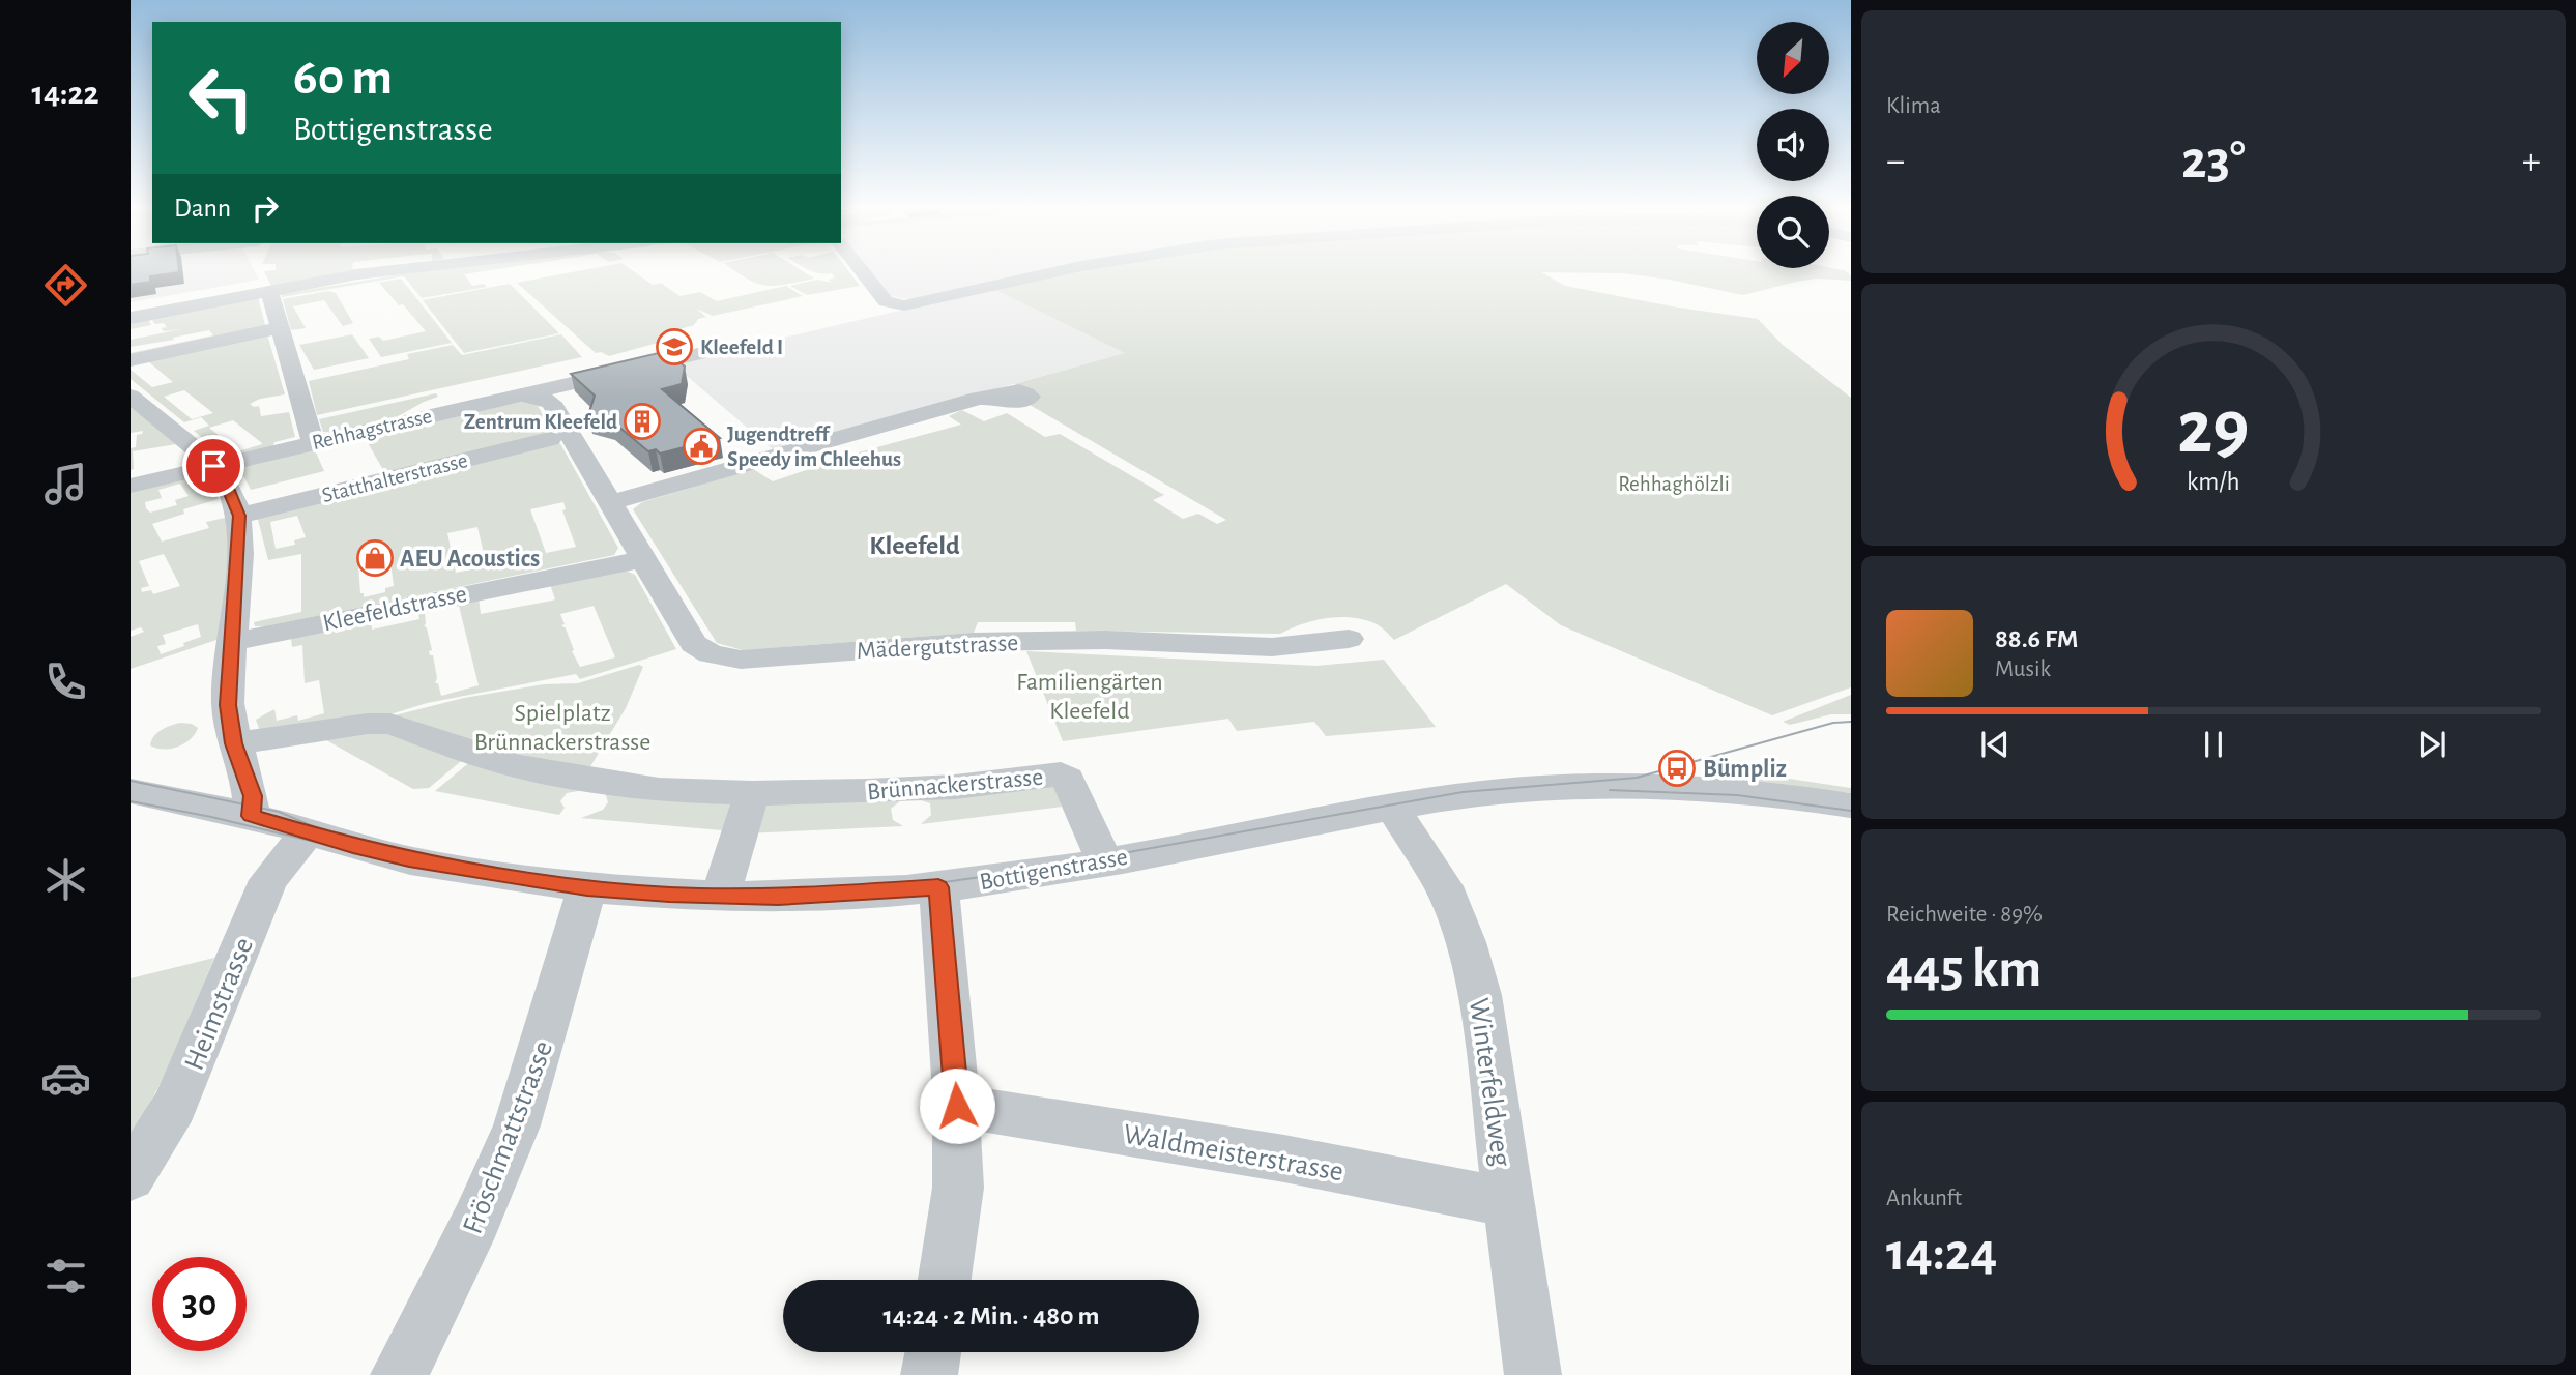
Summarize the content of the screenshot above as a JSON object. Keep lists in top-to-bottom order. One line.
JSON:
{"streets":{"street":["Rehhagstrasse","Statthalterstrasse","Kleefeldstrasse","Mädergutstrasse","Brünnackerstrasse","Bottigenstrasse","Heimstrasse","Winterfeldweg","Fröschmattstrasse","Waldmeisterstrasse"]},"crossings":[["Rehhagstrasse","Mädergutstrasse"],["Kleefeldstrasse","Mädergutstrasse"],["Brünnackerstrasse","Bottigenstrasse"],["Bottigenstrasse","Heimstrasse"],["Bottigenstrasse","Winterfeldweg"],["Bottigenstrasse","Fröschmattstrasse"],["Winterfeldweg","Waldmeisterstrasse"]],"districts":["Kleefeld"],"parks":["Rehhaghölzli","Familiengärten Kleefeld","Spielplatz Brünnackerstrasse"],"places":{"school or university":["Kleefeld I"],"building":["Zentrum Kleefeld"],"public building":["Jugendtreff Speedy im Chleehus"],"shop":["AEU Acoustics"],"bus stop":["Bümpliz"]},"north":"bottom left","page":{"tabs":"14:22","tile":["Klima",["Reichweite · 89%","445 km"],["Ankunft","14:24"]],"turn":["60 m","Bottigenstrasse"],"heat":["−","23°","+"],"then":"Dann","song":["88.6 FM","Musik"],"limit":"30","trip":"14:24 · 2 Min. · 480 m","gauge":["29","km/h"]}}
